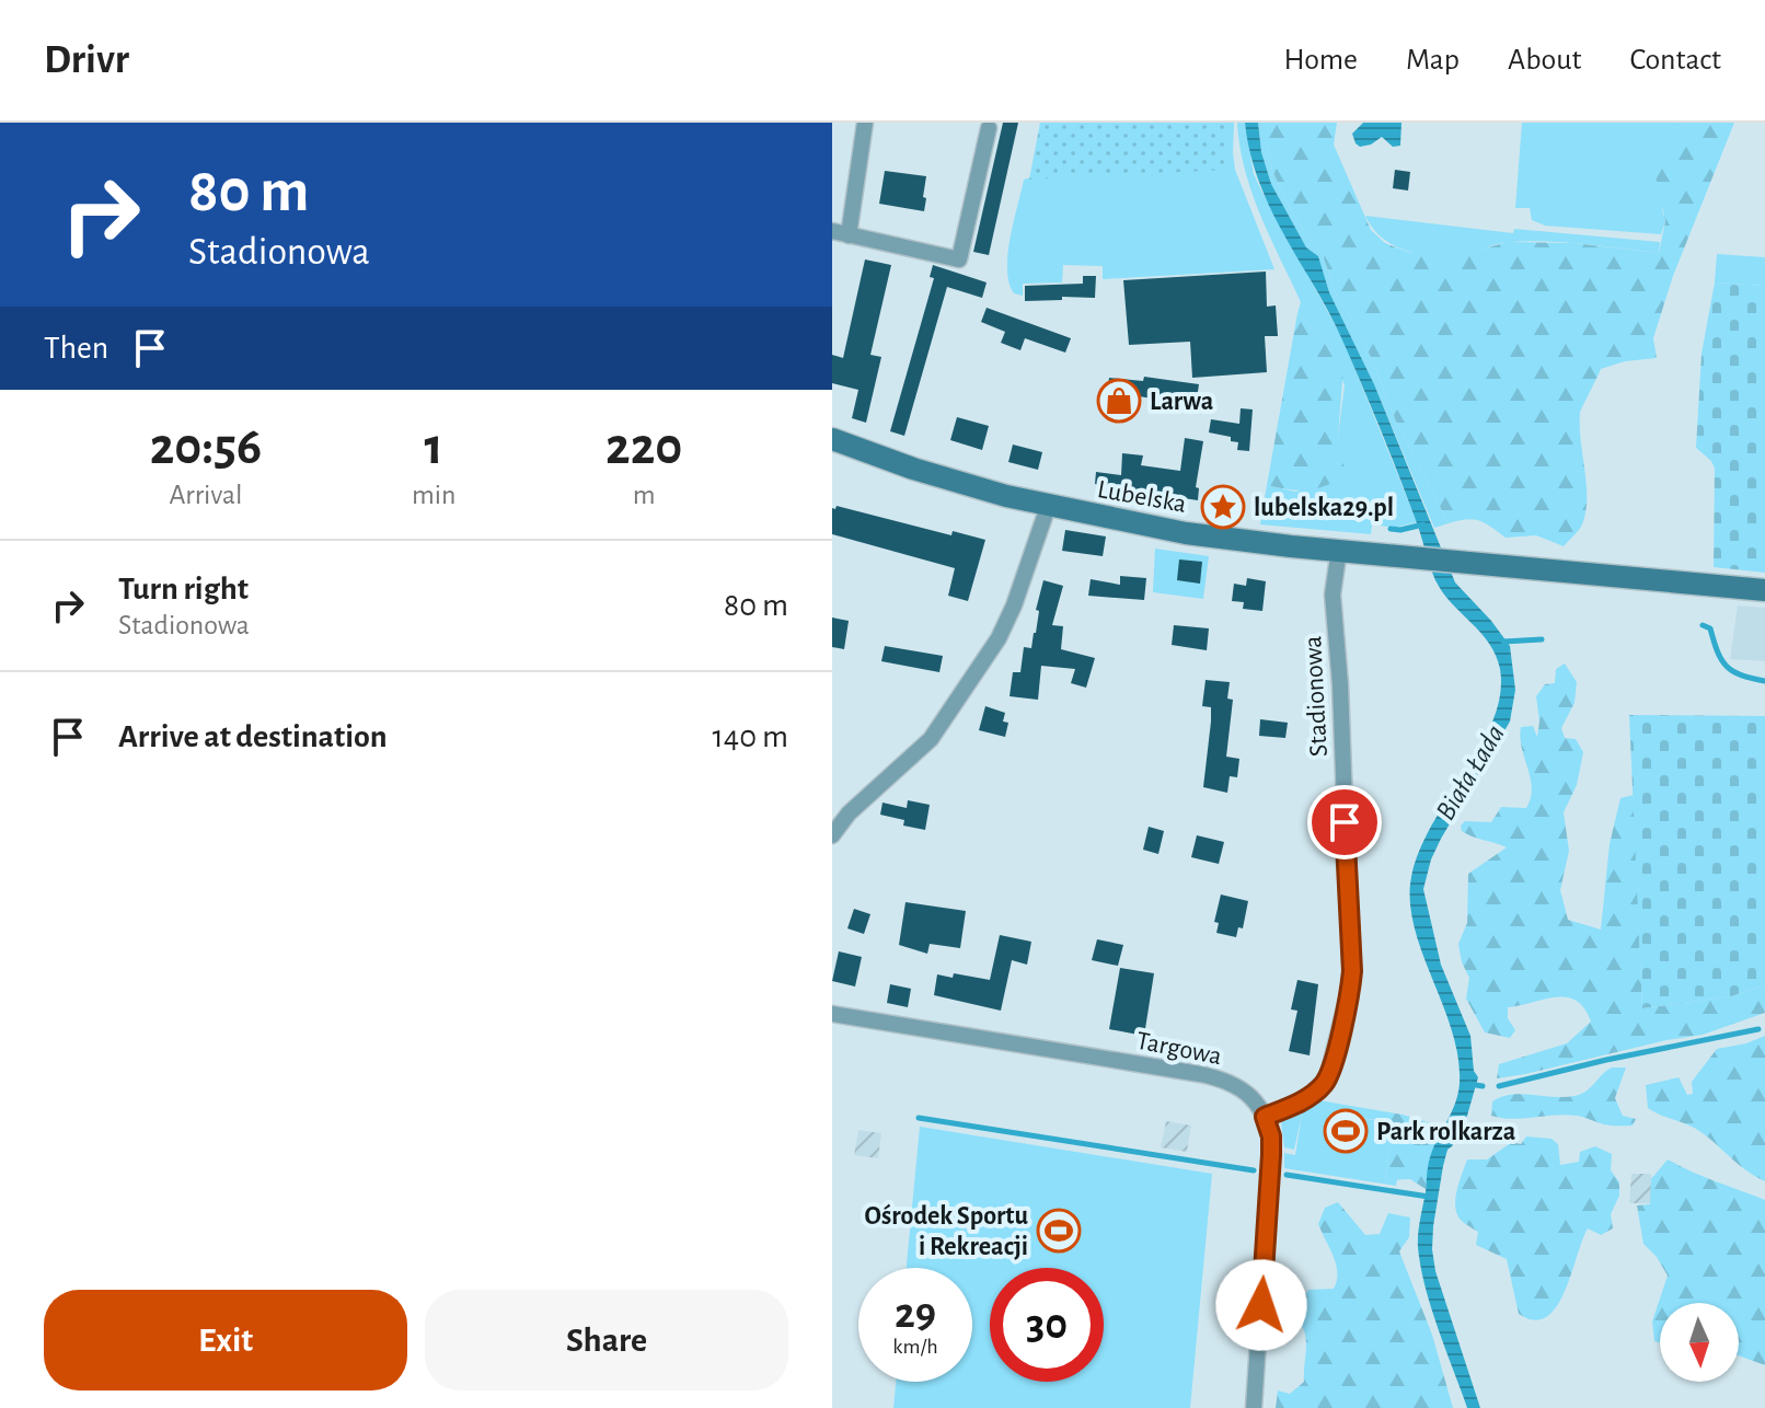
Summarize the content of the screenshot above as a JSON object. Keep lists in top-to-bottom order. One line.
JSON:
{"streets":{"street":["Lubelska","Stadionowa","Targowa"]},"crossings":[["Lubelska","Stadionowa"],["Stadionowa","Targowa"]],"water":["Biała Łada"],"places":{"shop":["Larwa"],"place":["lubelska29.pl"],"sports":["Park rolkarza","Ośrodek Sportu i Rekreacji"]},"north":"bottom","page":{"header":"Drivr","nav":["Home","Map","About","Contact"],"turn":["80 m","Stadionowa"],"then":"Then","eta":["20:56","Arrival","1","min","220","m"],"list":[{"name":"Turn right","note":"Stadionowa","value":"80 m"},{"name":"Arrive at destination","value":"140 m"}],"speed":"29 km/h","limit":"30","buttons":["Exit","Share"]}}
